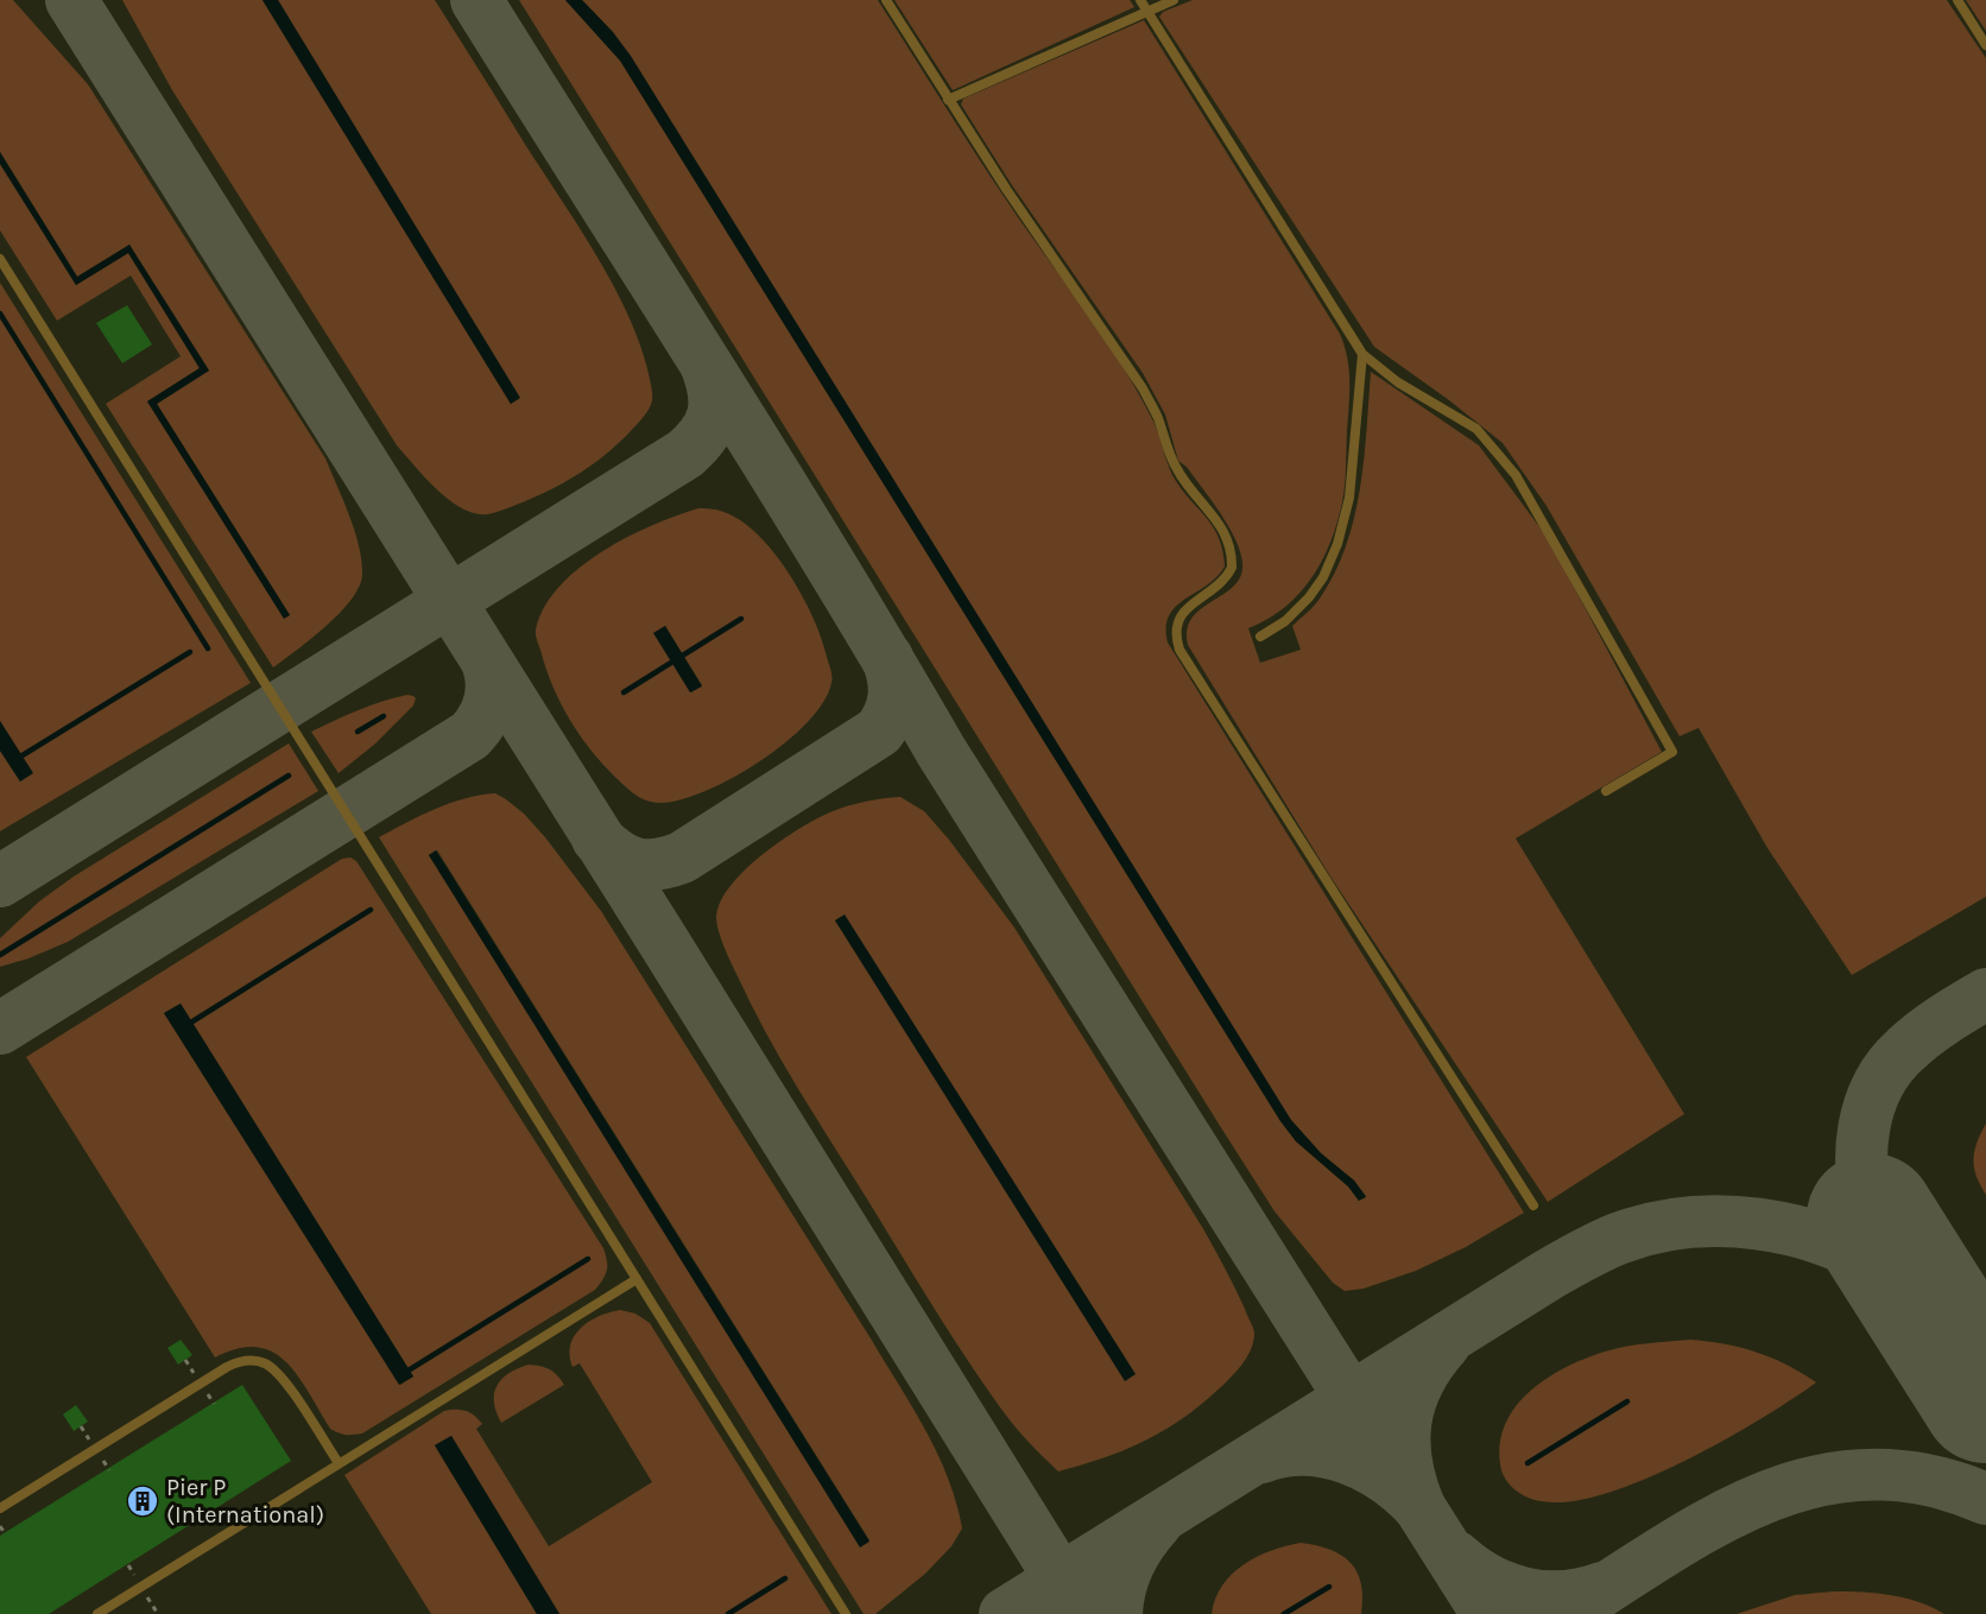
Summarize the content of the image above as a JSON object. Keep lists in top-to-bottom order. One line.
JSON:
{"places":{"building":["Pier P (International)"]}}
